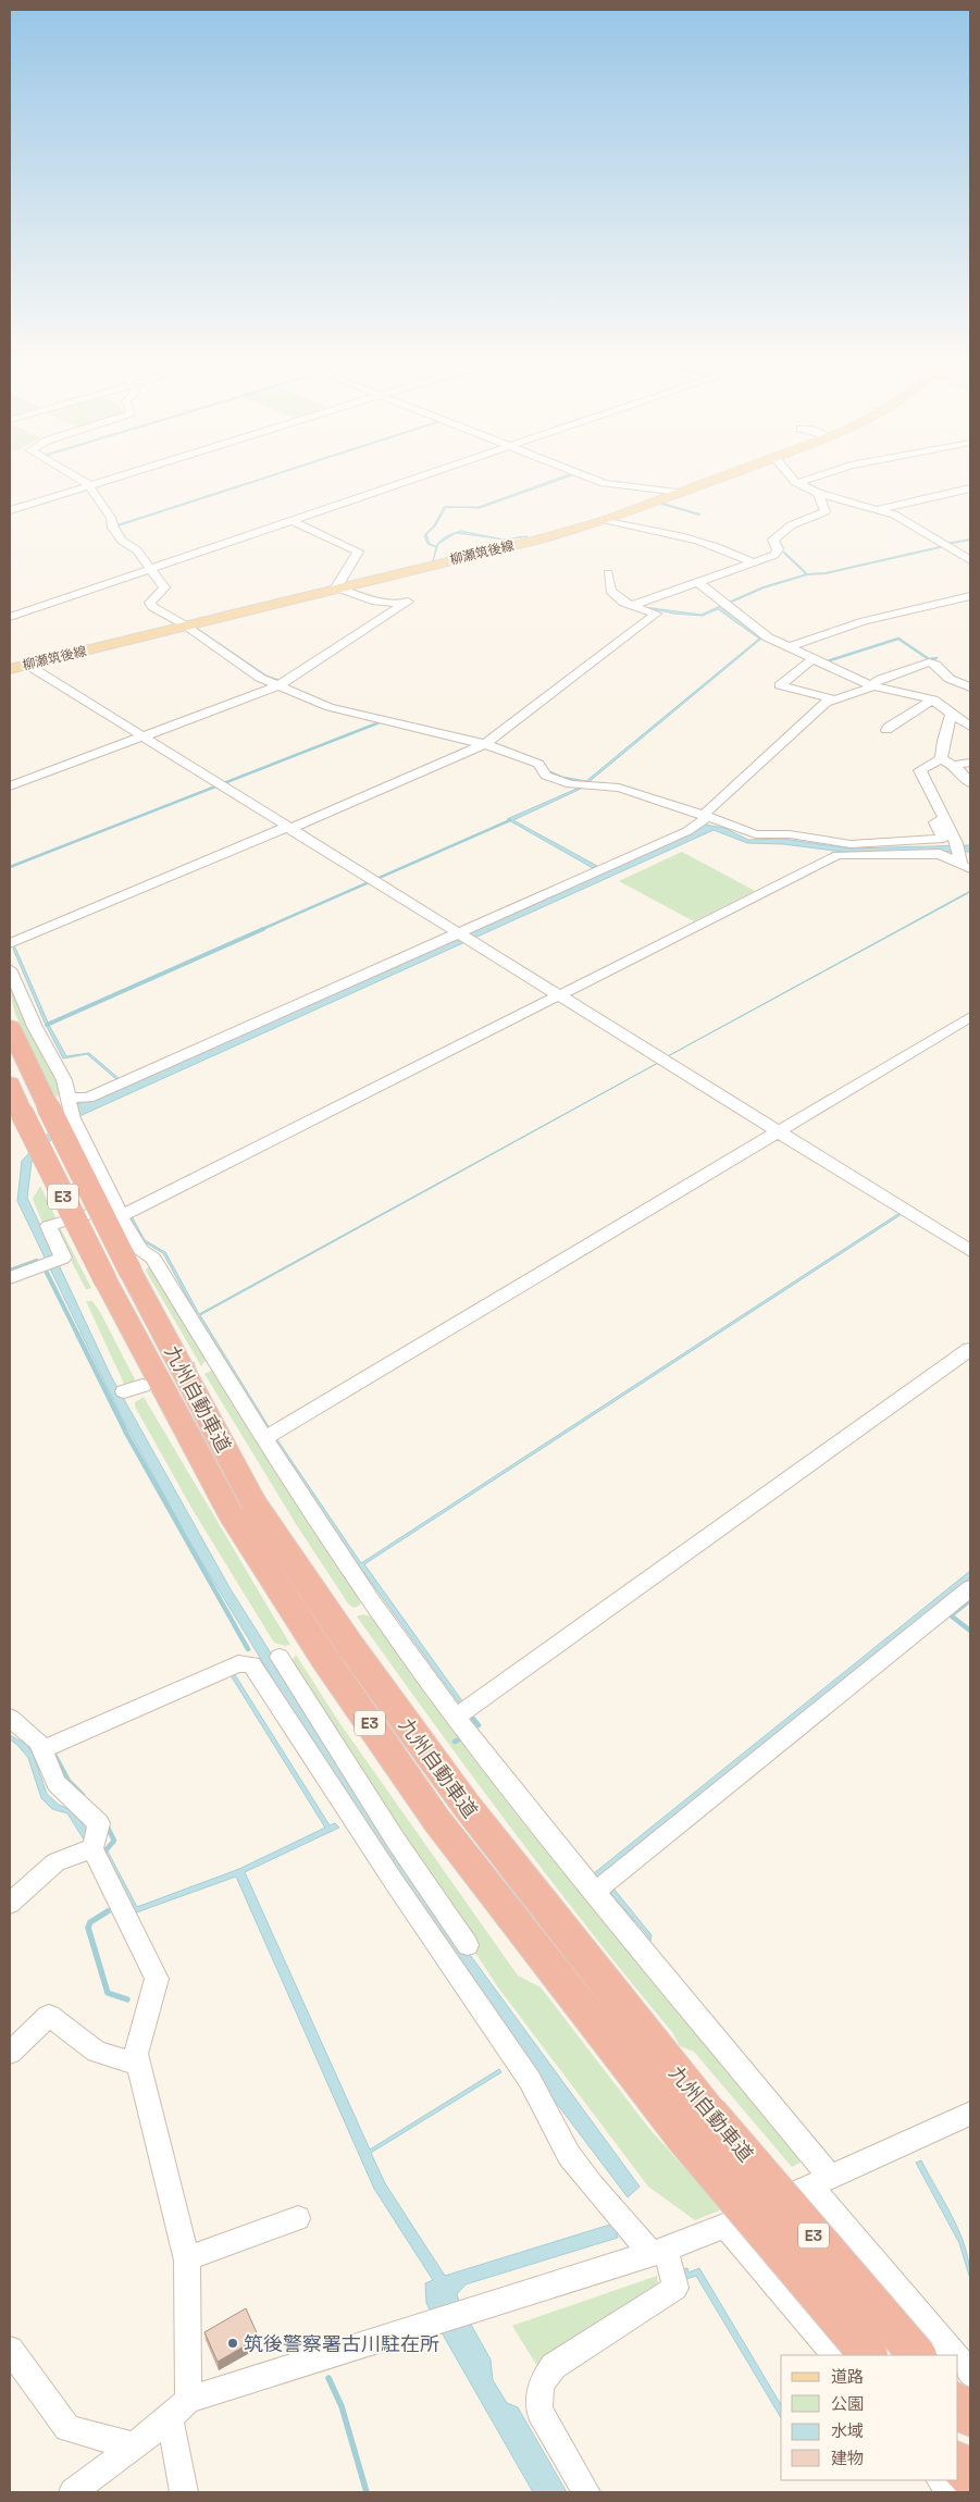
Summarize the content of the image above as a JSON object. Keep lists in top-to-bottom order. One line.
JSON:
{"streets":{"highway":["E3","九州自動車道"],"main road":["柳瀬筑後線"]},"places":["筑後警察署古川駐在所"],"legend":["道路","公園","水域","建物"]}
